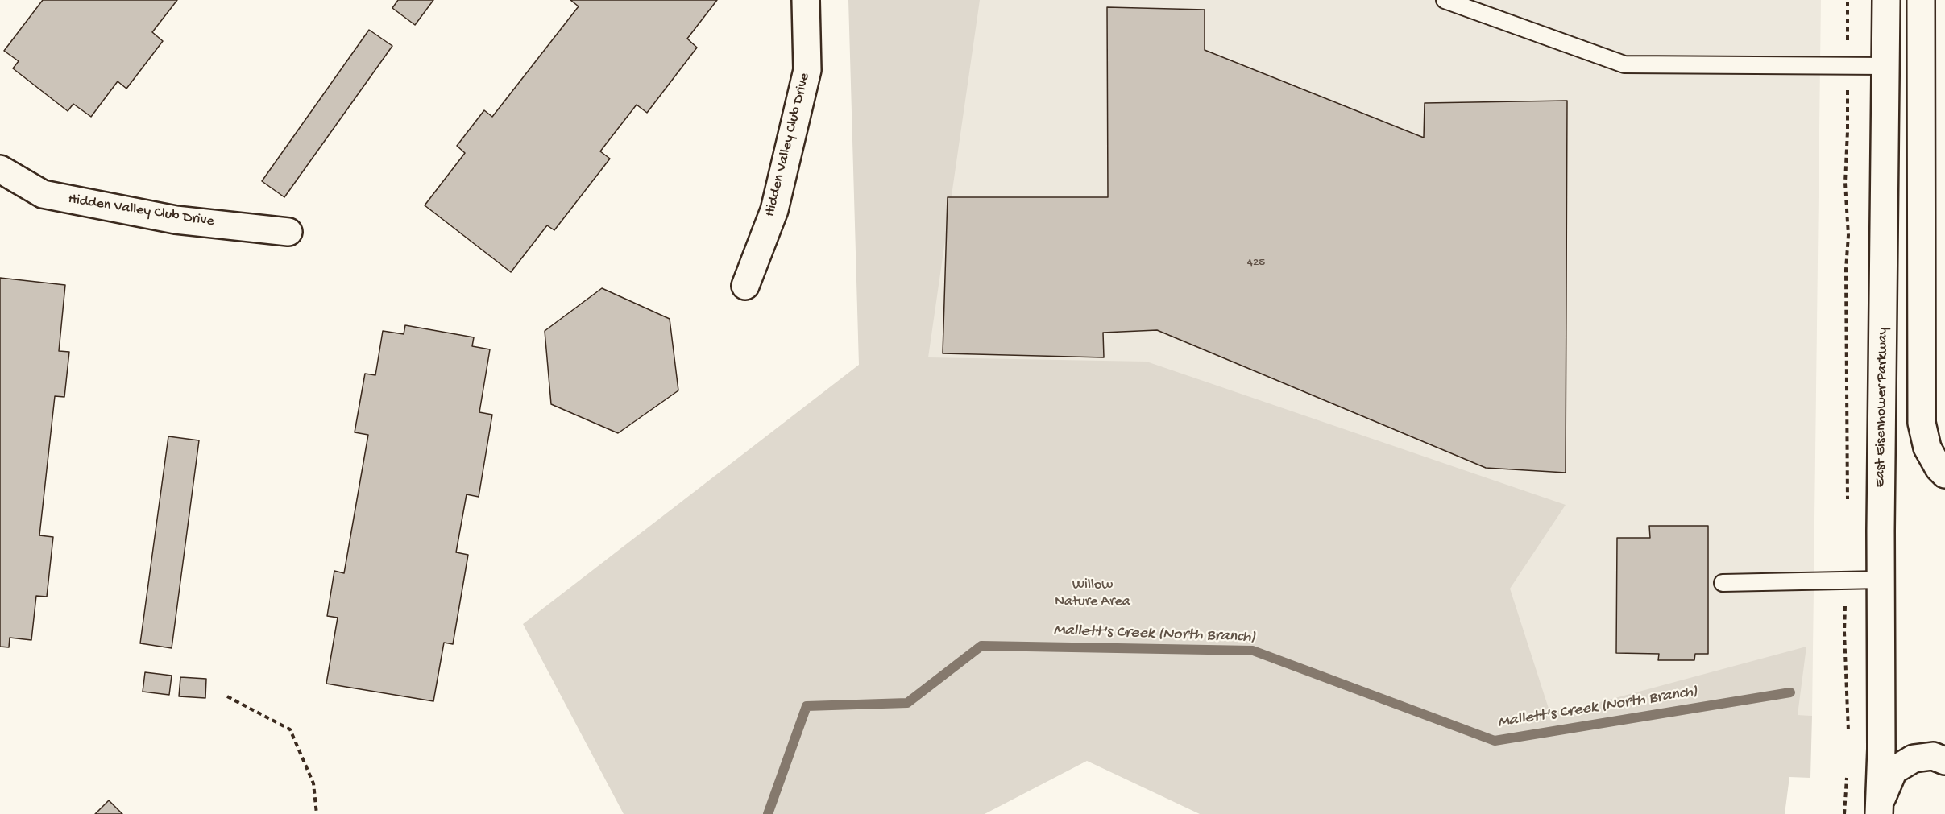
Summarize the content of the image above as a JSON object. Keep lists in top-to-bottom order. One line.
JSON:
{"streets":{"main road":["Hidden Valley Club Drive","East Eisenhower Parkway"]},"water":["Mallett's Creek (North Branch)"],"parks":["Willow Nature Area"],"house_numbers":["425"]}
